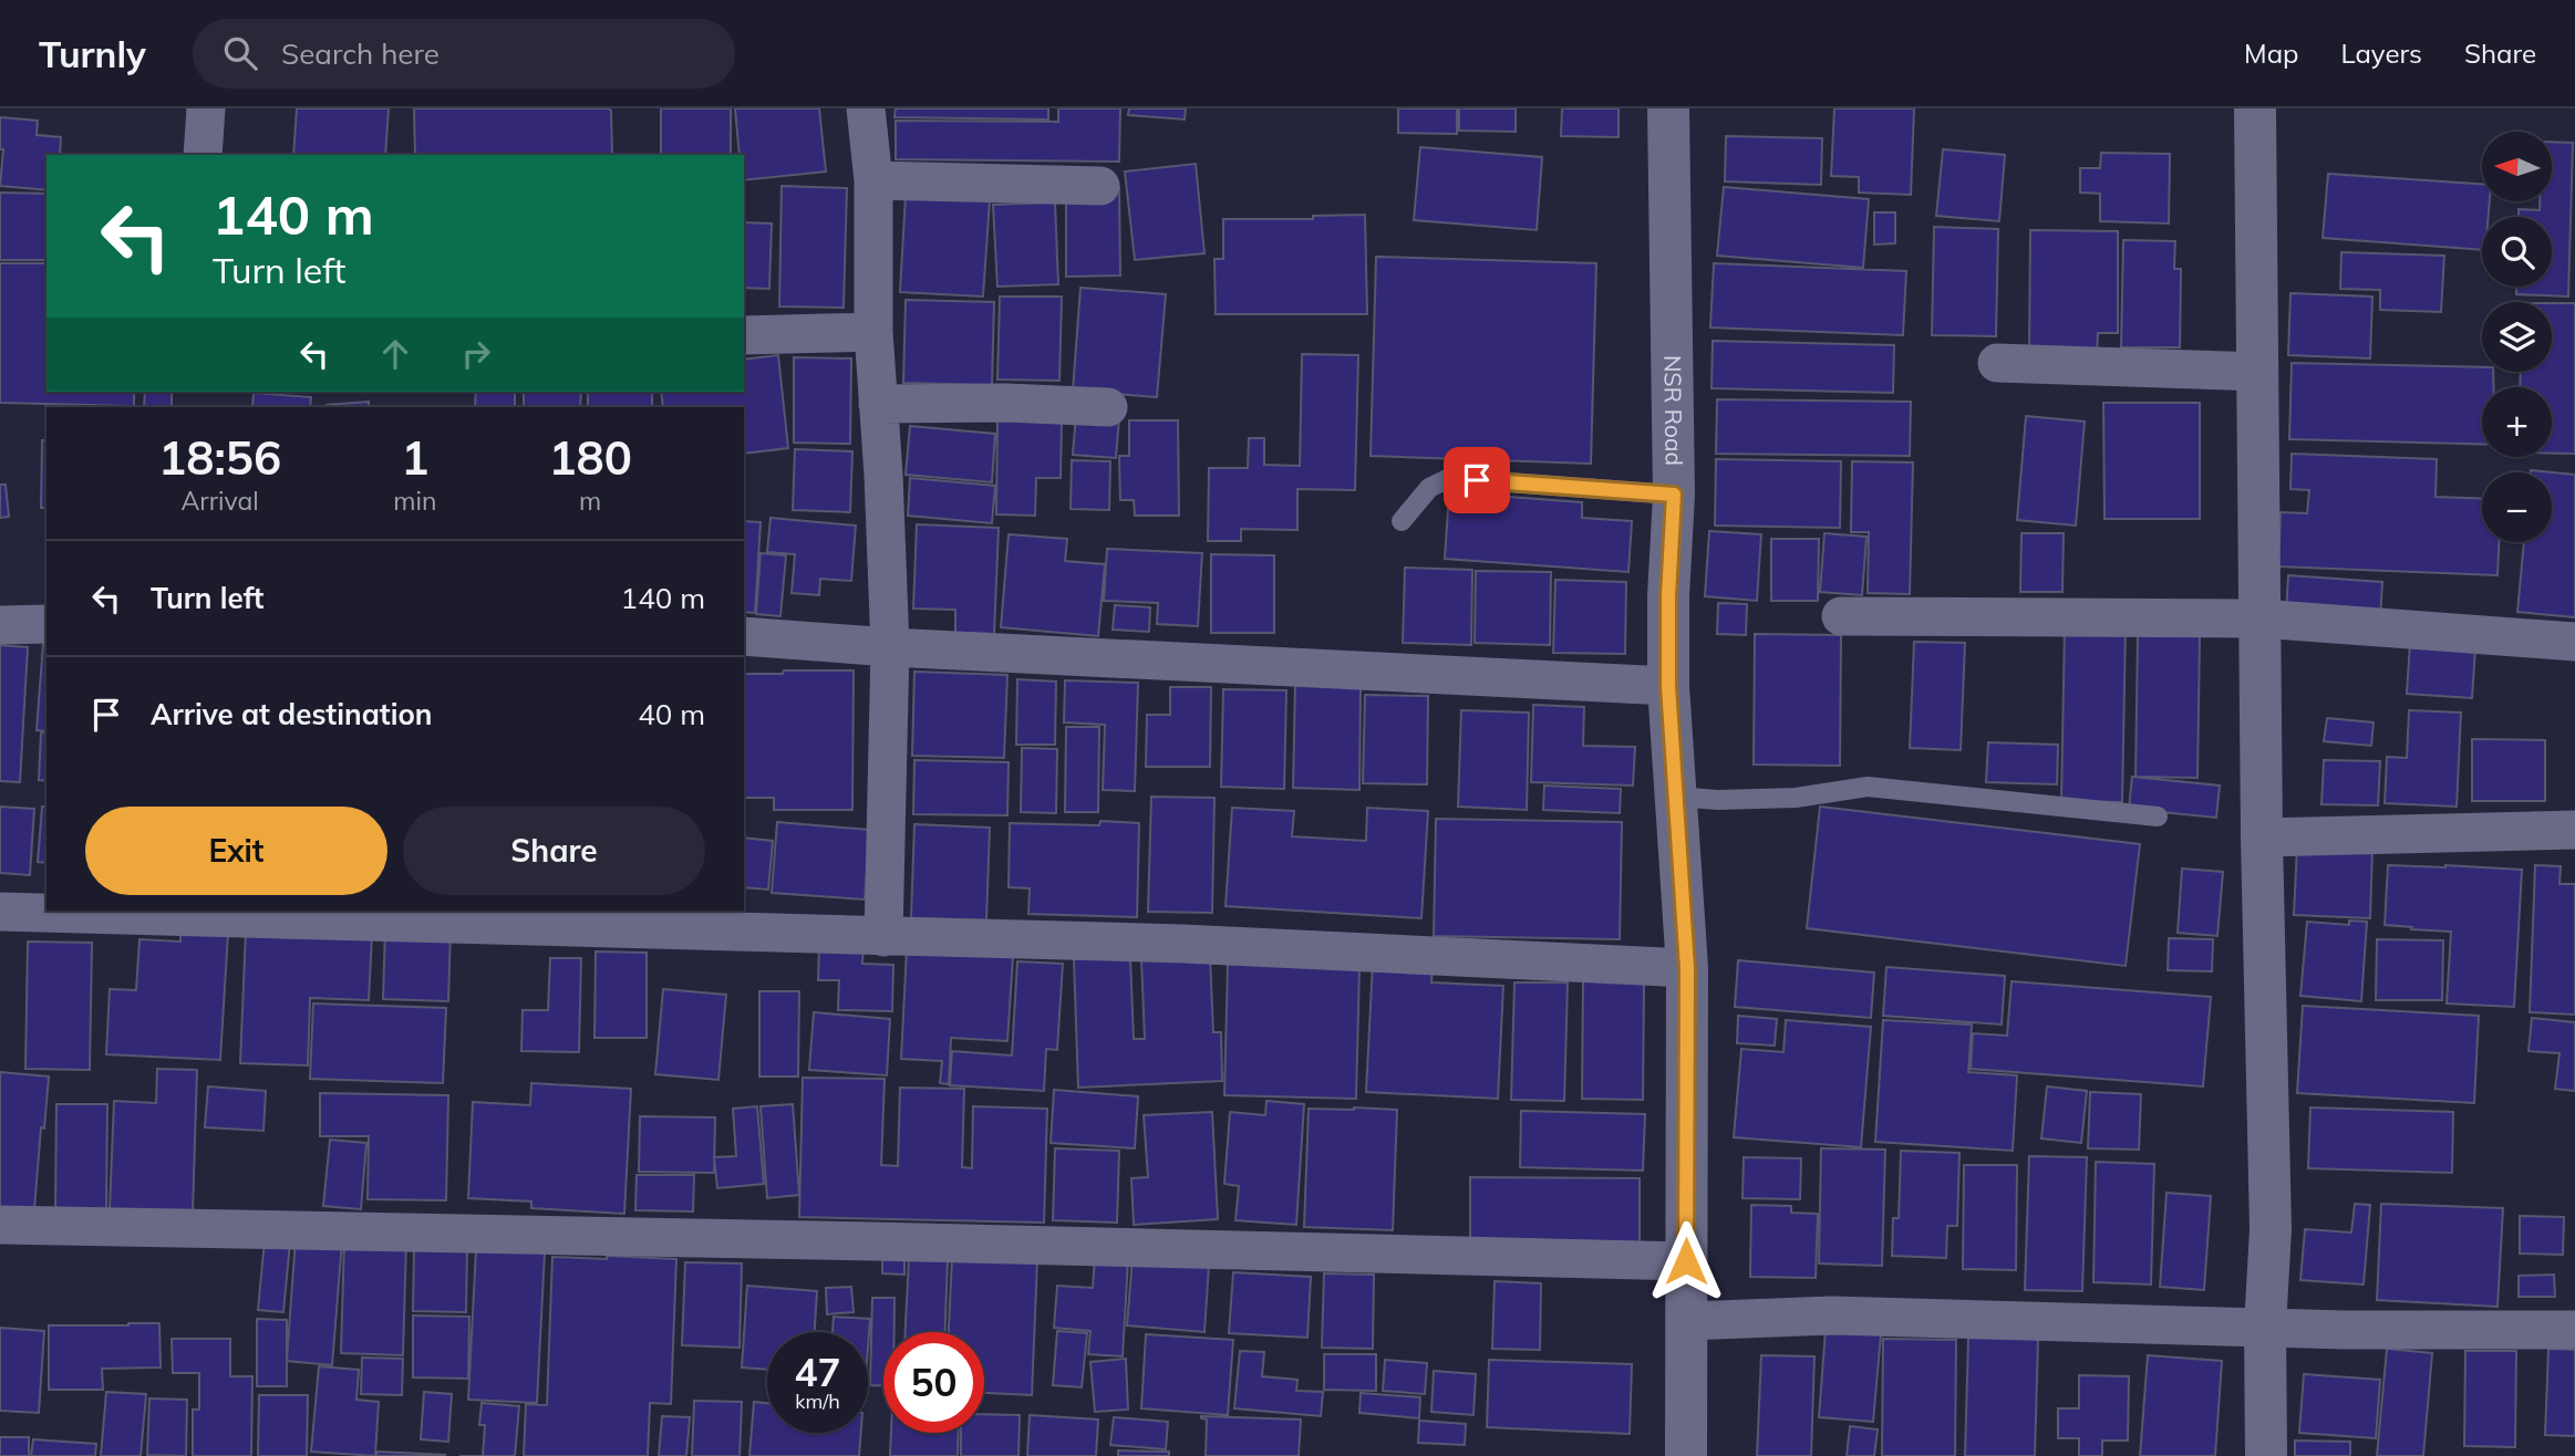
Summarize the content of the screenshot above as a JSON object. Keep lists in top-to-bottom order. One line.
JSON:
{"streets":{"main road":["NSR Road"]},"north":"left","page":{"header":"Turnly","search":"Search here","nav":["Map","Layers","Share"],"map_buttons":["+","−"],"turn":["140 m","Turn left"],"eta":["18:56","Arrival","1","min","180","m"],"list":[{"name":"Turn left","value":"140 m"},{"name":"Arrive at destination","value":"40 m"}],"buttons":["Exit","Share"],"speed":"47 km/h","limit":"50"}}
